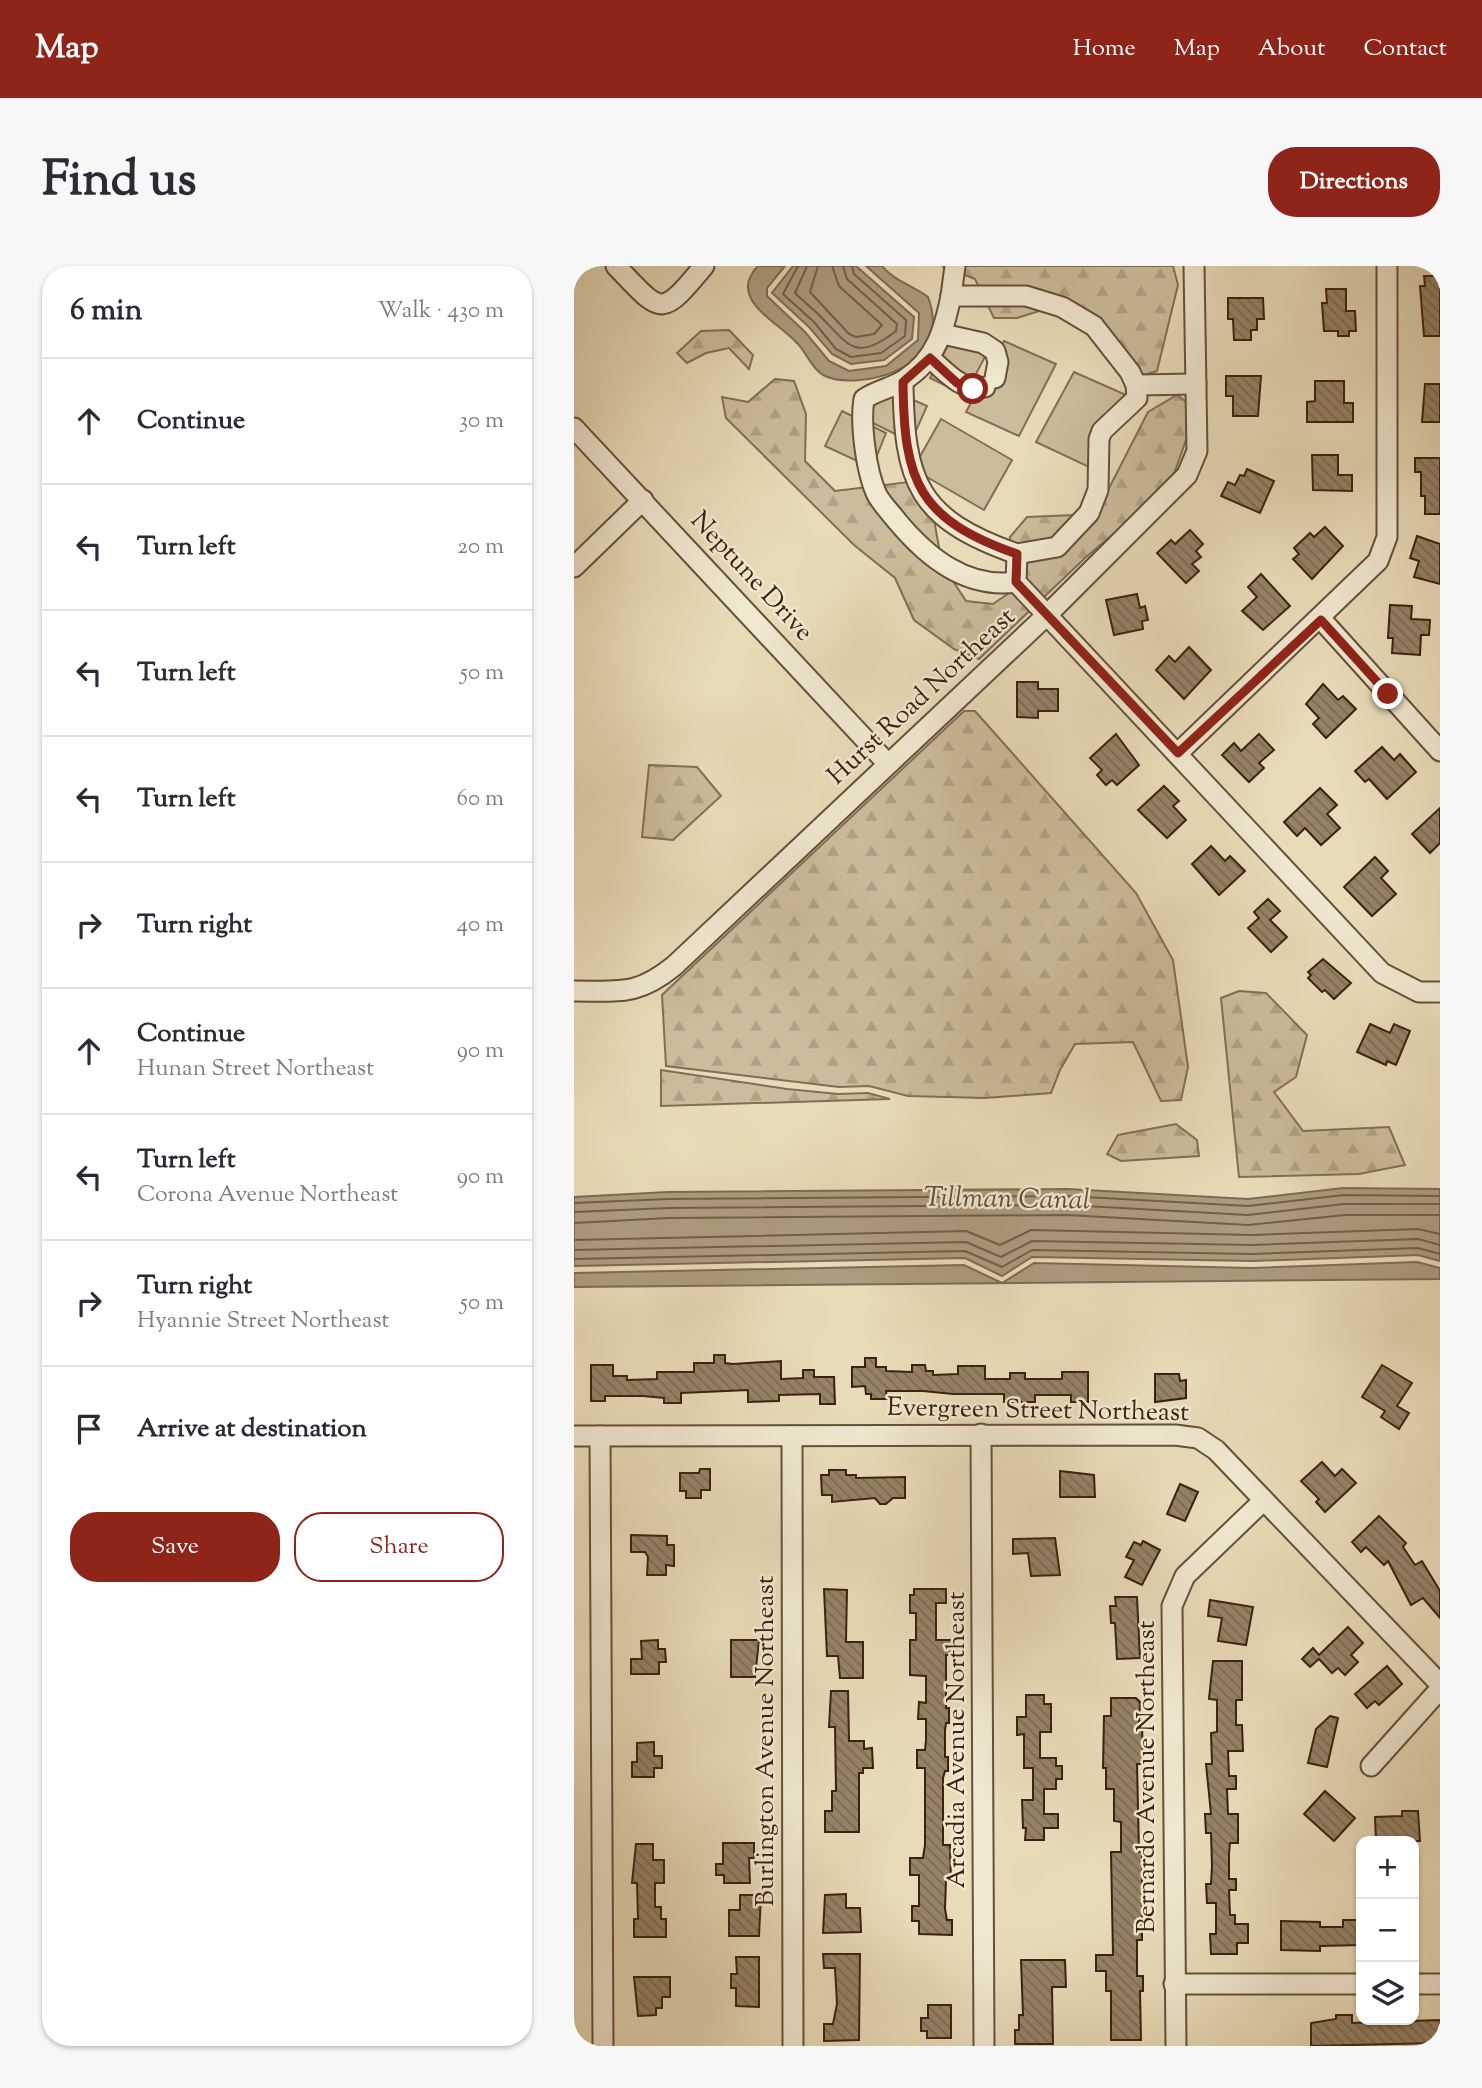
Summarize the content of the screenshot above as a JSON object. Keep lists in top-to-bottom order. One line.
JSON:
{"streets":{"street":["Neptune Drive","Hurst Road Northeast","Evergreen Street Northeast","Arcadia Avenue Northeast","Burlington Avenue Northeast","Bernardo Avenue Northeast"]},"crossings":[["Neptune Drive","Hurst Road Northeast"],["Evergreen Street Northeast","Arcadia Avenue Northeast"],["Evergreen Street Northeast","Burlington Avenue Northeast"],["Evergreen Street Northeast","Bernardo Avenue Northeast"]],"water":["Tillman Canal"],"page":{"header":"Map","nav":["Home","Map","About","Contact"],"title":"Find us","buttons":["Directions",["Save","Share"]],"heading":["6 min","Walk · 430 m"],"list":[["Continue","30 m"],["Turn left","20 m"],["Turn left","50 m"],["Turn left","60 m"],["Turn right","40 m"],["Continue","Hunan Street Northeast","90 m"],["Turn left","Corona Avenue Northeast","90 m"],["Turn right","Hyannie Street Northeast","50 m"],"Arrive at destination"],"map_buttons":["+","−"]}}
